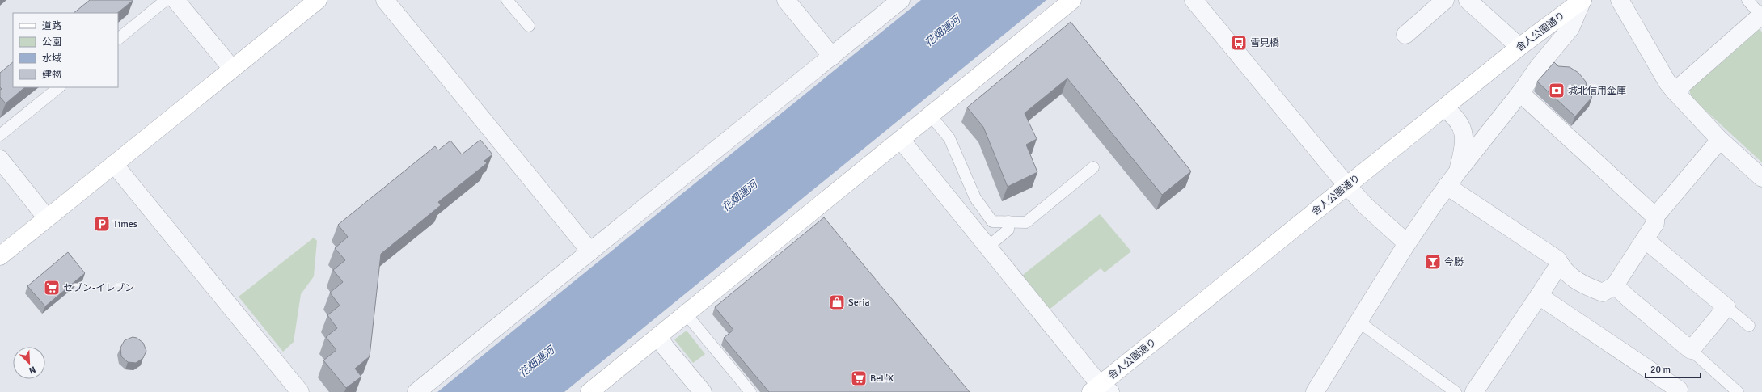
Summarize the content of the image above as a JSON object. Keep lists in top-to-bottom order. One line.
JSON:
{"streets":{"street":["舎人公園通り"]},"water":["花畑運河"],"places":{"bus stop":["雪見橋"],"bank":["城北信用金庫"],"parking":["Times"],"bar":["今勝"],"supermarket":["セブン-イレブン","BeL'X"],"shop":["Seria"]},"legend":["道路","公園","水域","建物"],"scale_bar":"20 m","north":"bottom right"}
